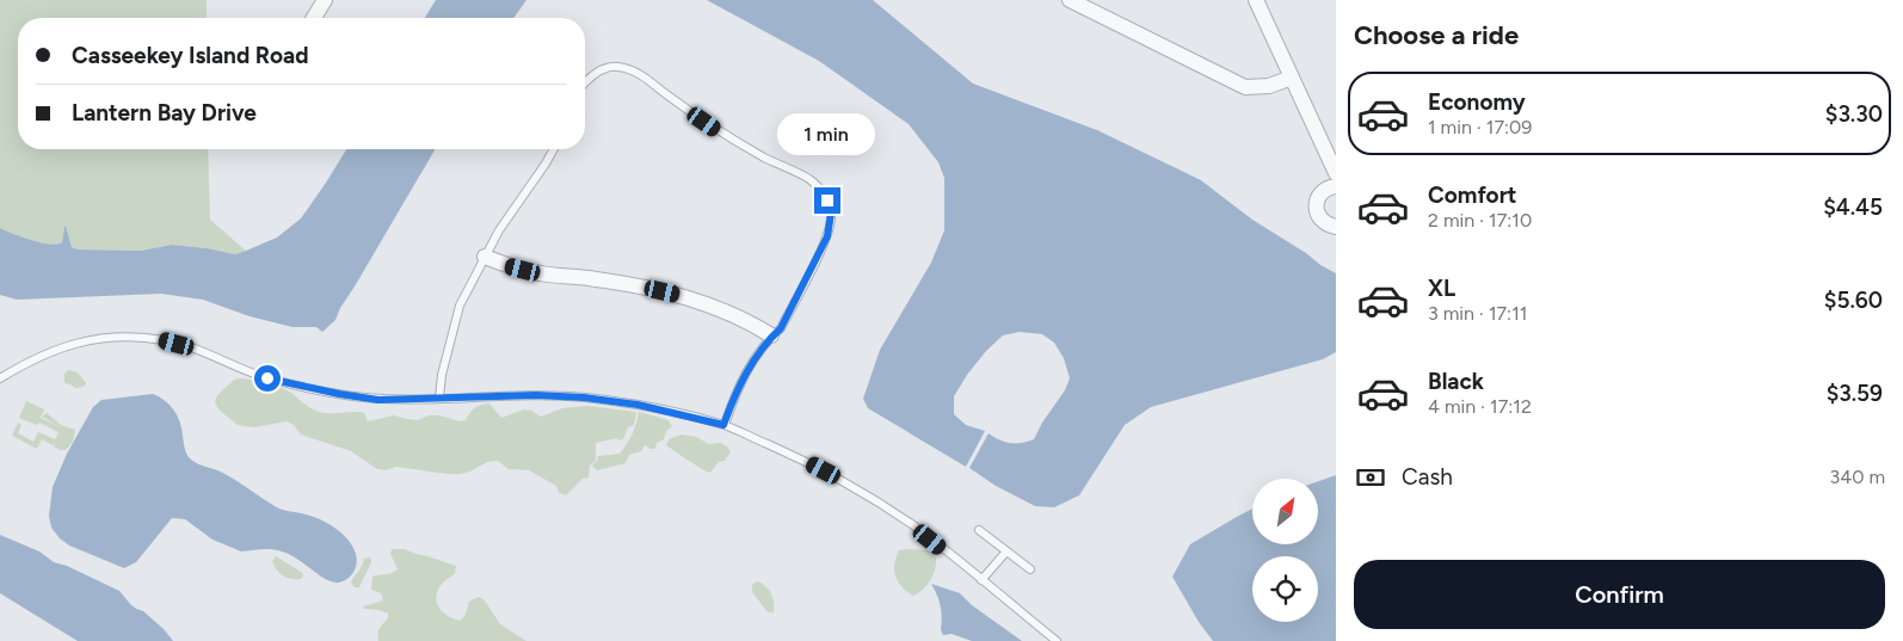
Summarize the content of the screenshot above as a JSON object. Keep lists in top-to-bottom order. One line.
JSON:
{"north":"top right","page":{"heading":"Choose a ride","banner":["Casseekey Island Road","Lantern Bay Drive"],"list":[{"name":"Economy","note":"1 min · 17:09","value":"$3.30"},{"name":"Comfort","note":"2 min · 17:10","value":"$4.45"},{"name":"XL","note":"3 min · 17:11","value":"$5.60"},{"name":"Black","note":"4 min · 17:12","value":"$3.59"}],"bubble":"1 min","pay":["Cash","340 m"],"buttons":"Confirm"}}
